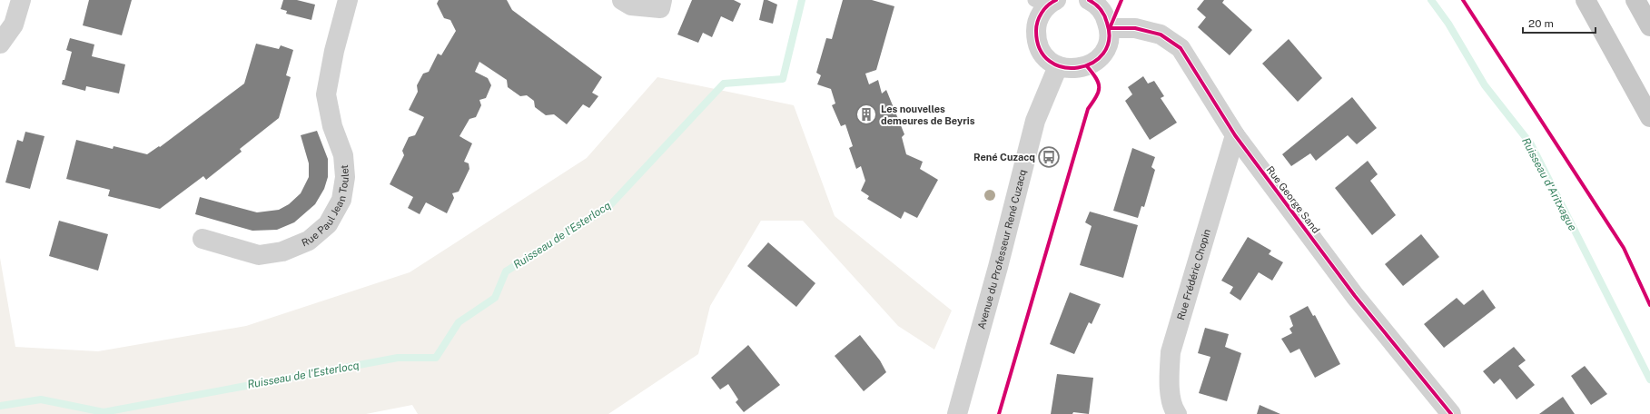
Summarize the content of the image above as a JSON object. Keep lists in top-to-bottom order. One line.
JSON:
{"streets":{"street":["Rue George Sand","Rue Paul Jean Toulet","Avenue du Professeur René Cuzacq","Rue Frédéric Chopin"]},"crossings":[["Rue George Sand","Rue Frédéric Chopin"]],"water":["Ruisseau d'Aritxague","Ruisseau de l'Esterlocq"],"places":{"building":["Les nouvelles demeures de Beyris"],"bus stop":["René Cuzacq"]},"scale_bar":"20 m"}
